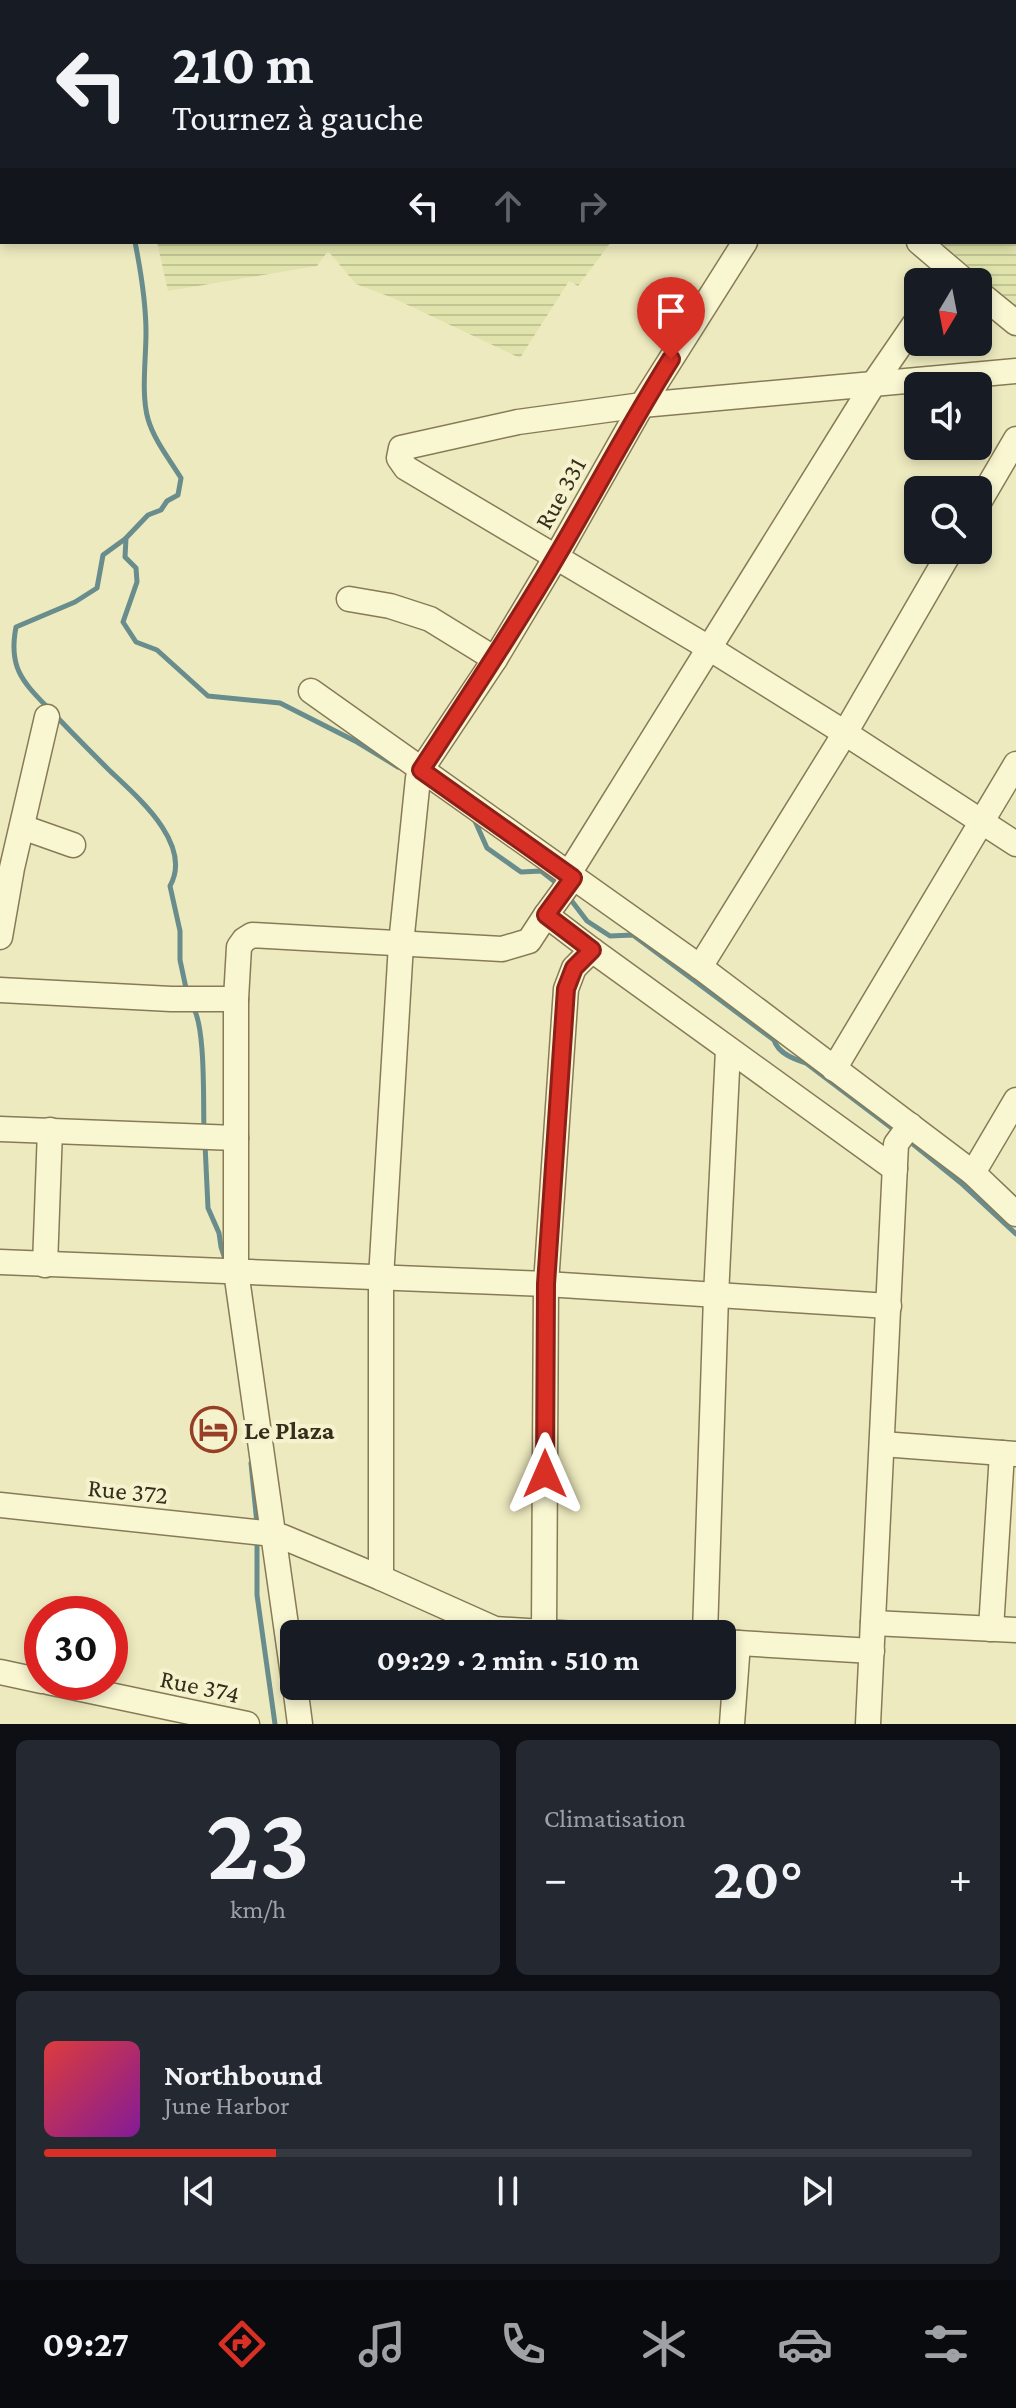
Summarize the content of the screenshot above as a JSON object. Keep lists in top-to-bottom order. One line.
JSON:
{"streets":{"street":["Rue 331","Rue 372","Rue 374"]},"places":{"hotel":["Le Plaza"]},"north":"bottom","page":{"turn":["210 m","Tournez à gauche"],"limit":"30","trip":"09:29 · 2 min · 510 m","tile":[["23","km/h"],"Climatisation"],"heat":["−","20°","+"],"song":["Northbound","June Harbor"],"tabs":"09:27"}}
